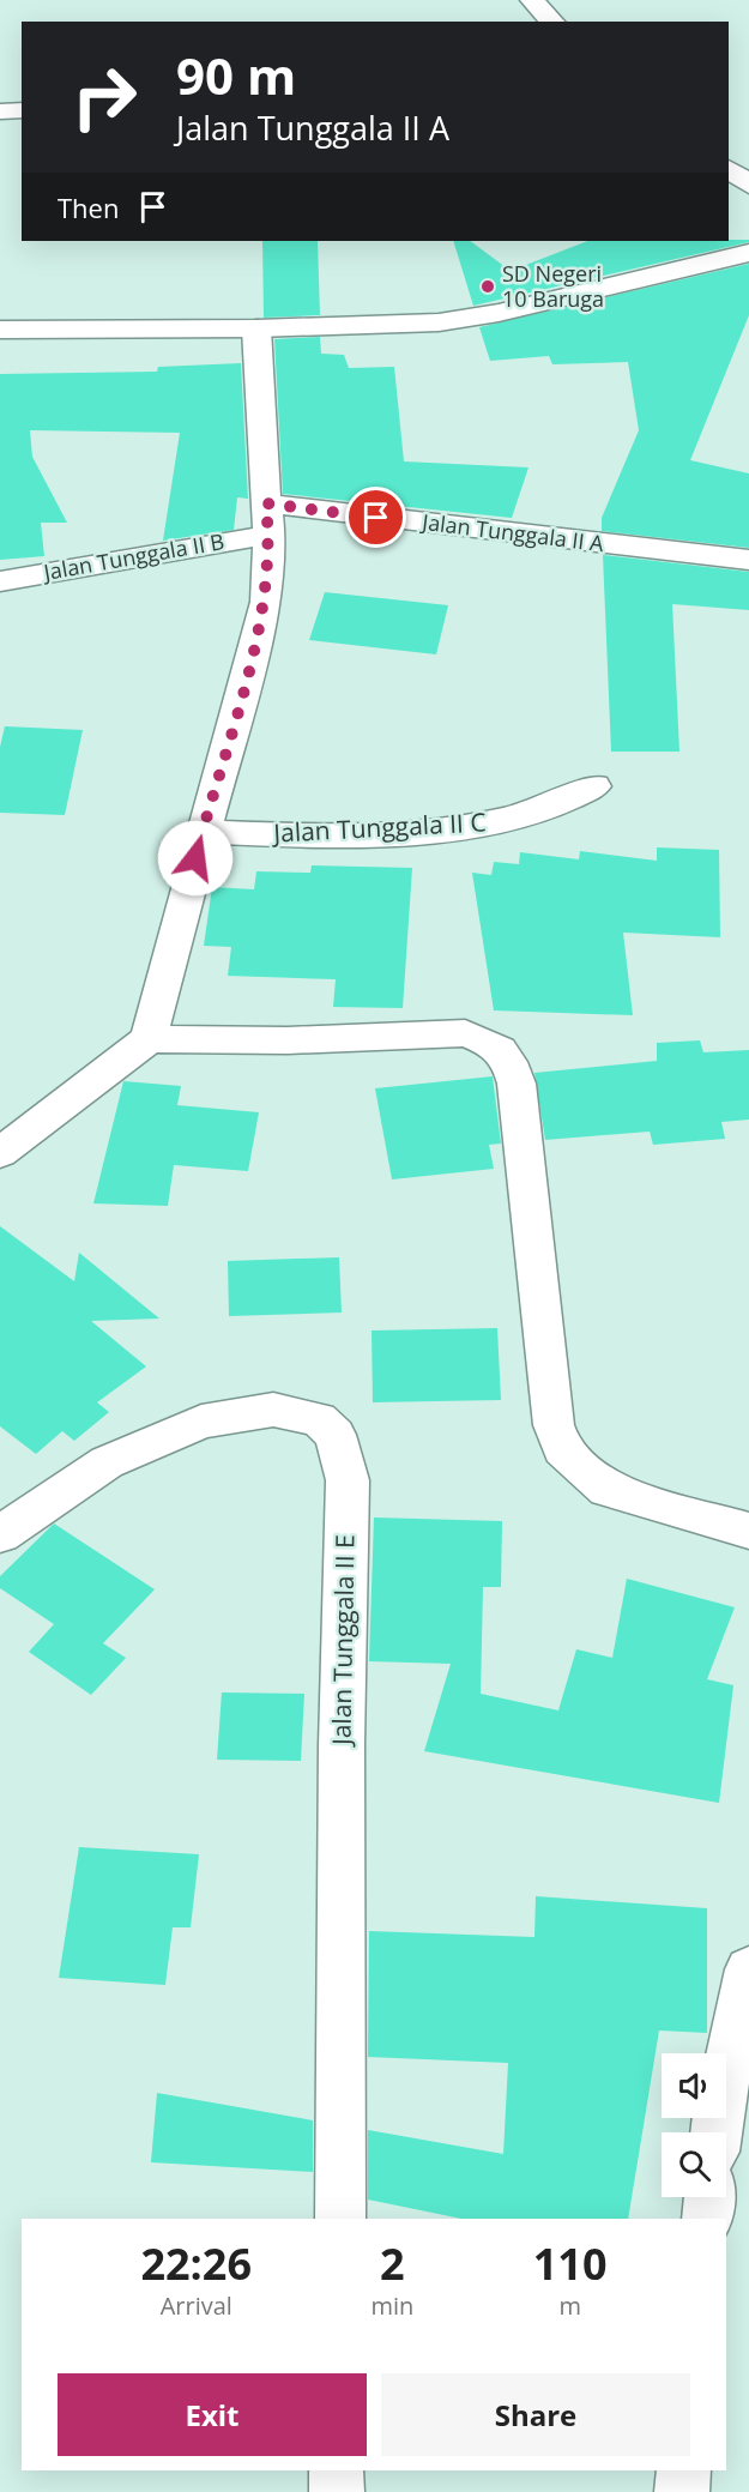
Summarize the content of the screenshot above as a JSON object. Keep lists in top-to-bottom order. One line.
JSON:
{"streets":{"street":["Jalan Tunggala II A","Jalan Tunggala II B","Jalan Tunggala II C","Jalan Tunggala II E"]},"crossings":[["Jalan Tunggala II A","Jalan Tunggala II B"]],"places":["SD Negeri 10 Baruga"],"page":{"turn":["90 m","Jalan Tunggala II A"],"then":"Then","eta":["22:26","Arrival","2","min","110","m"],"buttons":["Exit","Share"]}}
